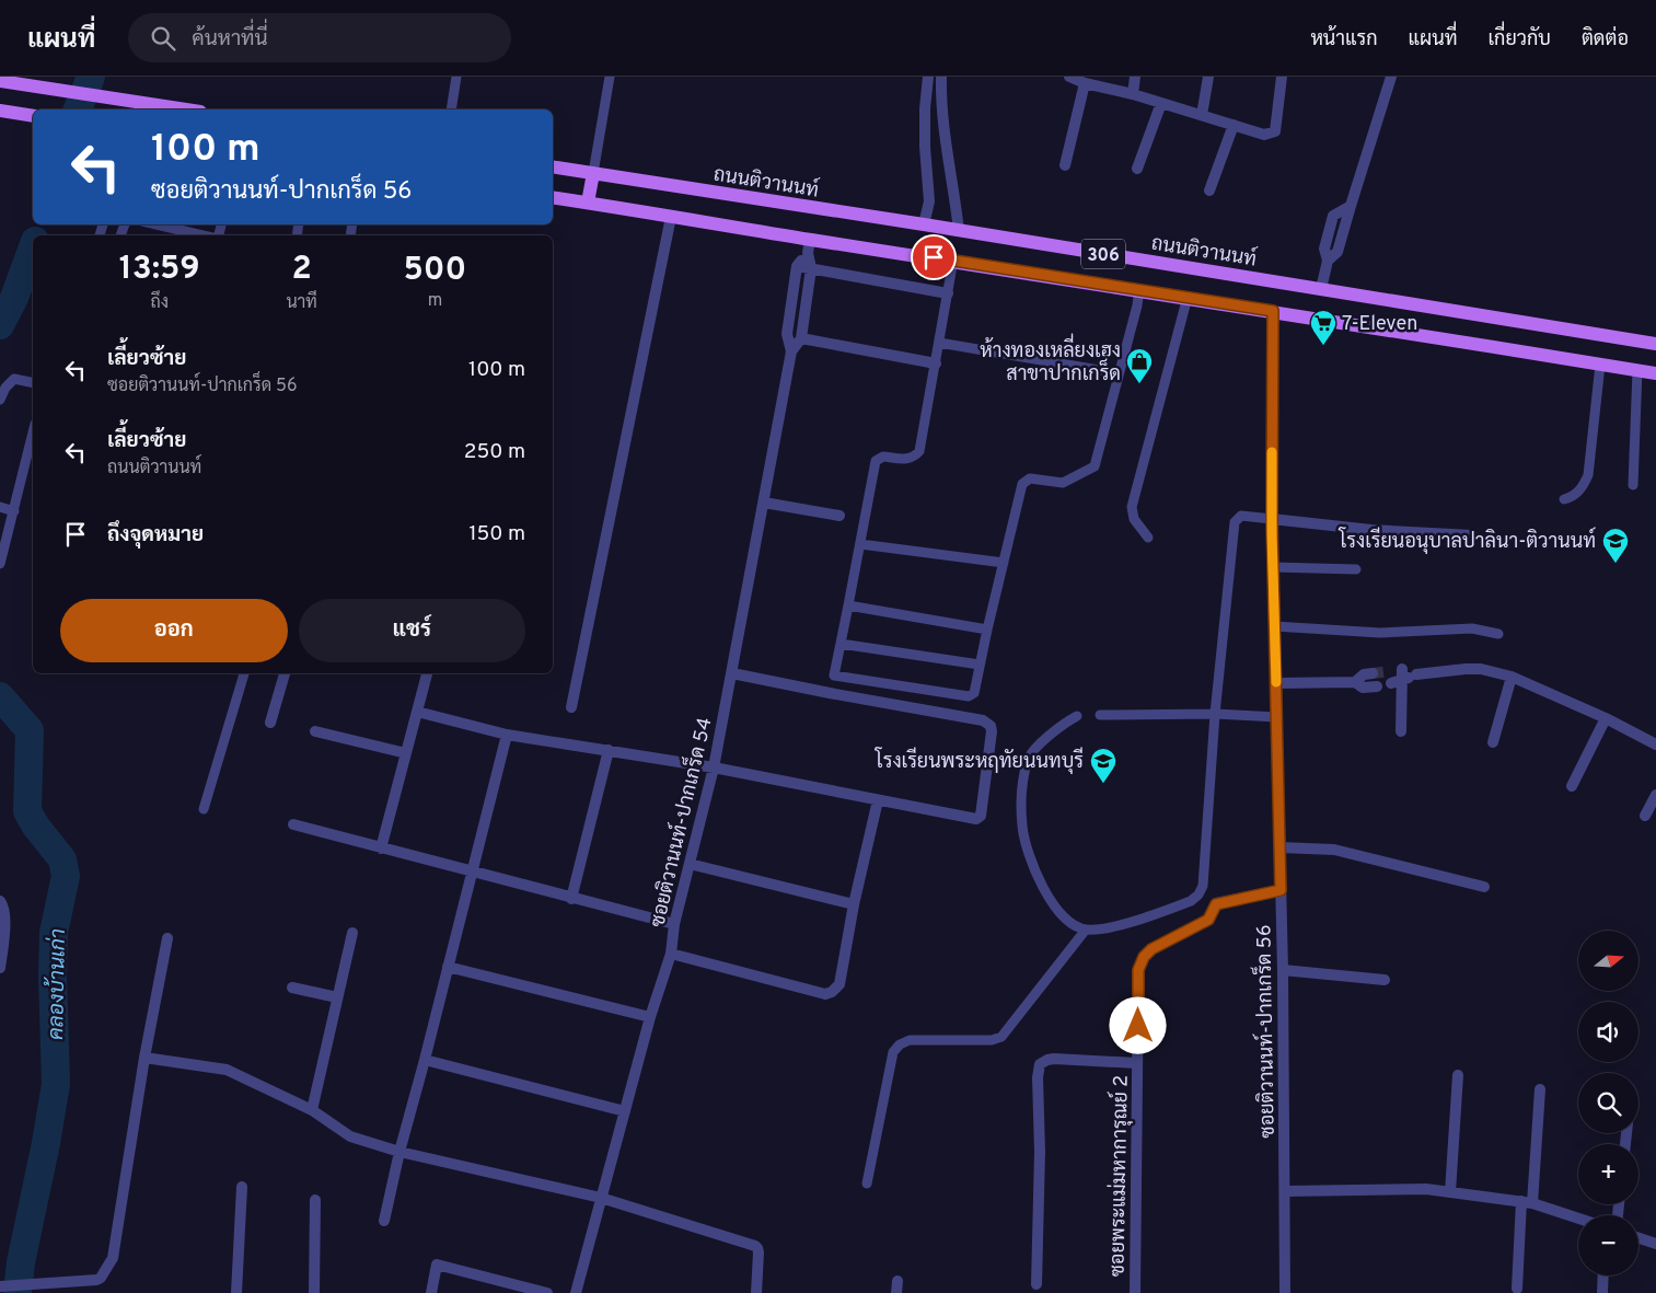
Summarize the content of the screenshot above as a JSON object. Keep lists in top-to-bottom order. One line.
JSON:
{"streets":{"main road":["ถนนติวานนท์","306"],"street":["ซอยติวานนท์-ปากเกร็ด 54","ซอยติวานนท์-ปากเกร็ด 56","ซอยพระแม่มหาการุณย์ 2"]},"crossings":[["306","ซอยติวานนท์-ปากเกร็ด 54"],["306","ซอยติวานนท์-ปากเกร็ด 56"],["ซอยติวานนท์-ปากเกร็ด 56","ซอยพระแม่มหาการุณย์ 2"]],"water":["คลองบ้านเก่า"],"places":{"supermarket":["7-Eleven"],"shop":["ห้างทองเหลี่ยงเฮง สาขาปากเกร็ด"],"school or university":["โรงเรียนอนุบาลปาลินา-ติวานนท์","โรงเรียนพระหฤทัยนนทบุรี"]},"north":"right","page":{"header":"แผนที่","search":"ค้นหาที่นี่","nav":["หน้าแรก","แผนที่","เกี่ยวกับ","ติดต่อ"],"turn":["100 m","ซอยติวานนท์-ปากเกร็ด 56"],"eta":["13:59","ถึง","2","นาที","500","m"],"list":[{"name":"เลี้ยวซ้าย","note":"ซอยติวานนท์-ปากเกร็ด 56","value":"100 m"},{"name":"เลี้ยวซ้าย","note":"ถนนติวานนท์","value":"250 m"},{"name":"ถึงจุดหมาย","value":"150 m"}],"buttons":["ออก","แชร์"],"map_buttons":["+","−"]}}
